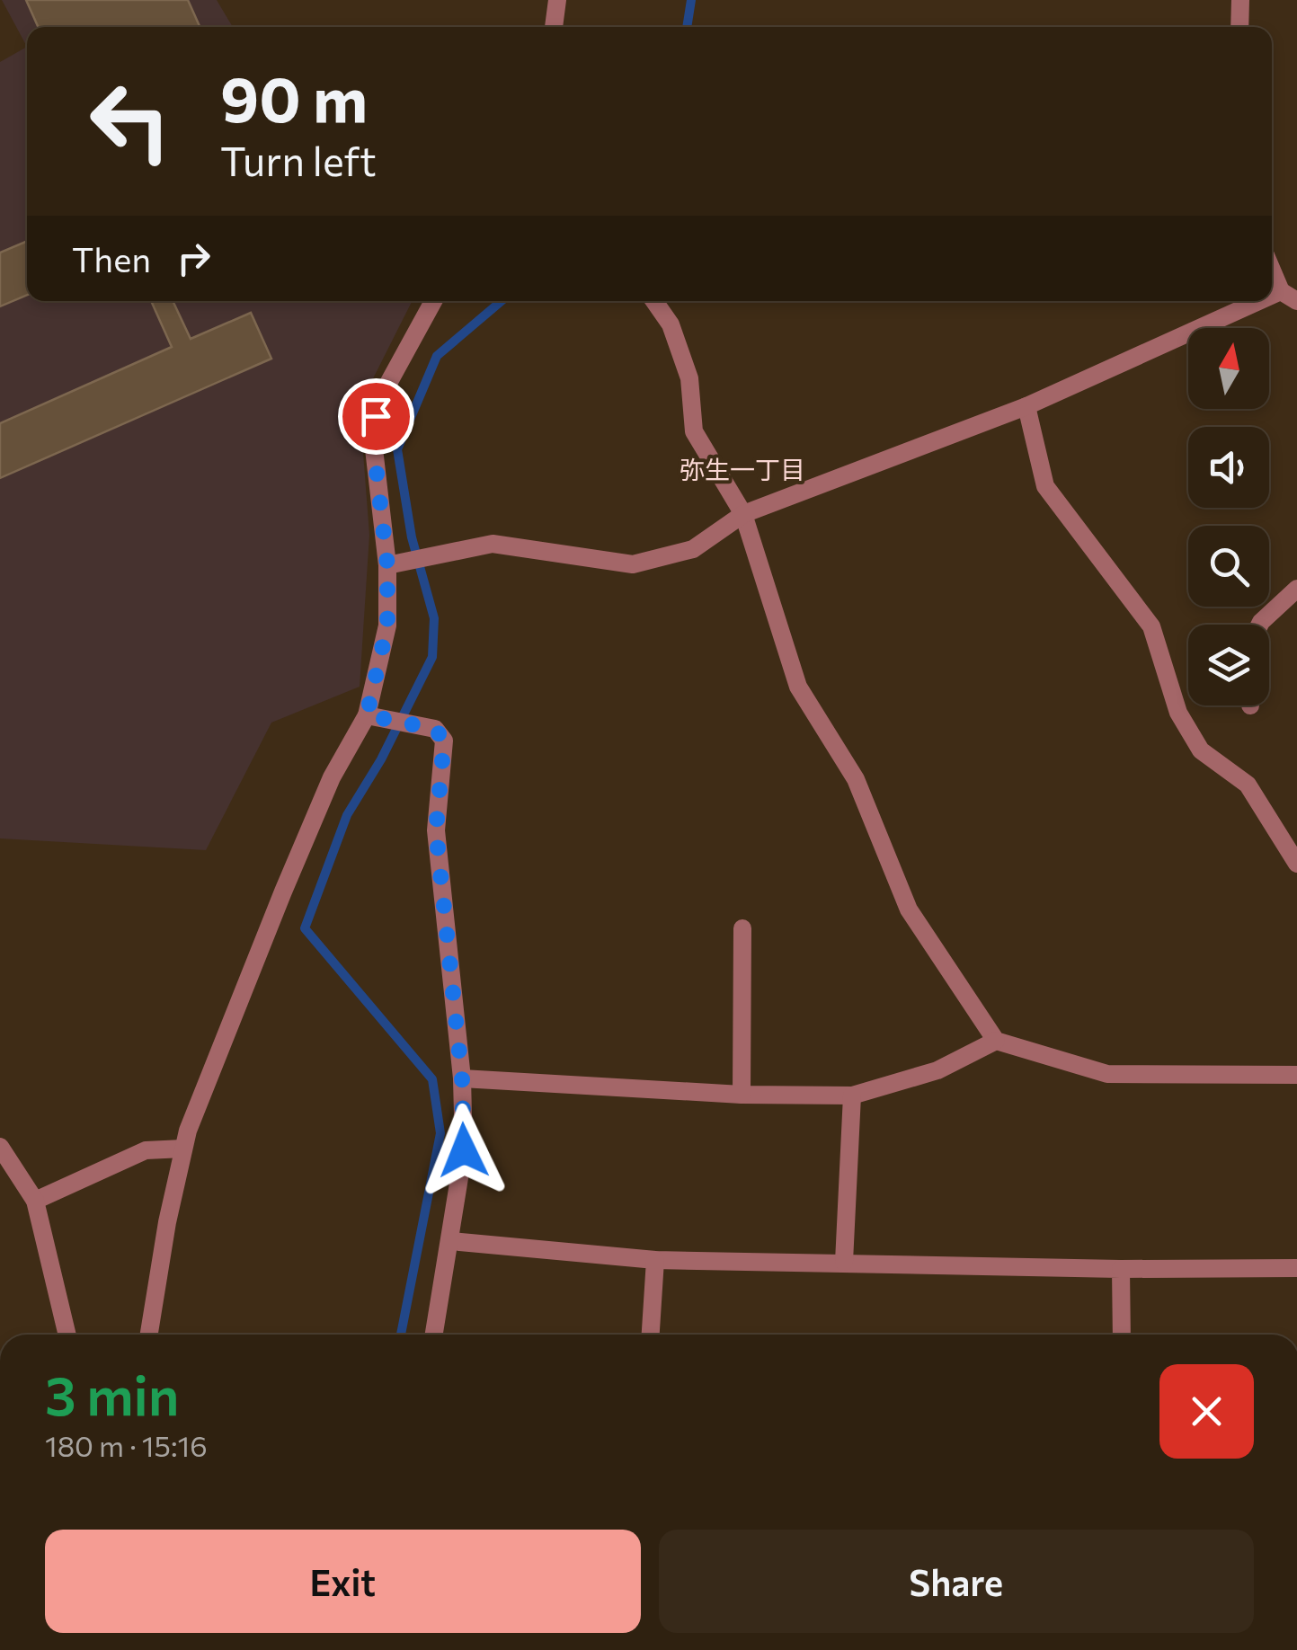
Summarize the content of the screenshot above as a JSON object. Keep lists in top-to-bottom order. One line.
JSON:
{"districts":["弥生一丁目"],"north":"top","page":{"turn":["90 m","Turn left"],"then":"Then","heading":["3 min","180 m · 15:16"],"buttons":["Exit","Share"]}}
